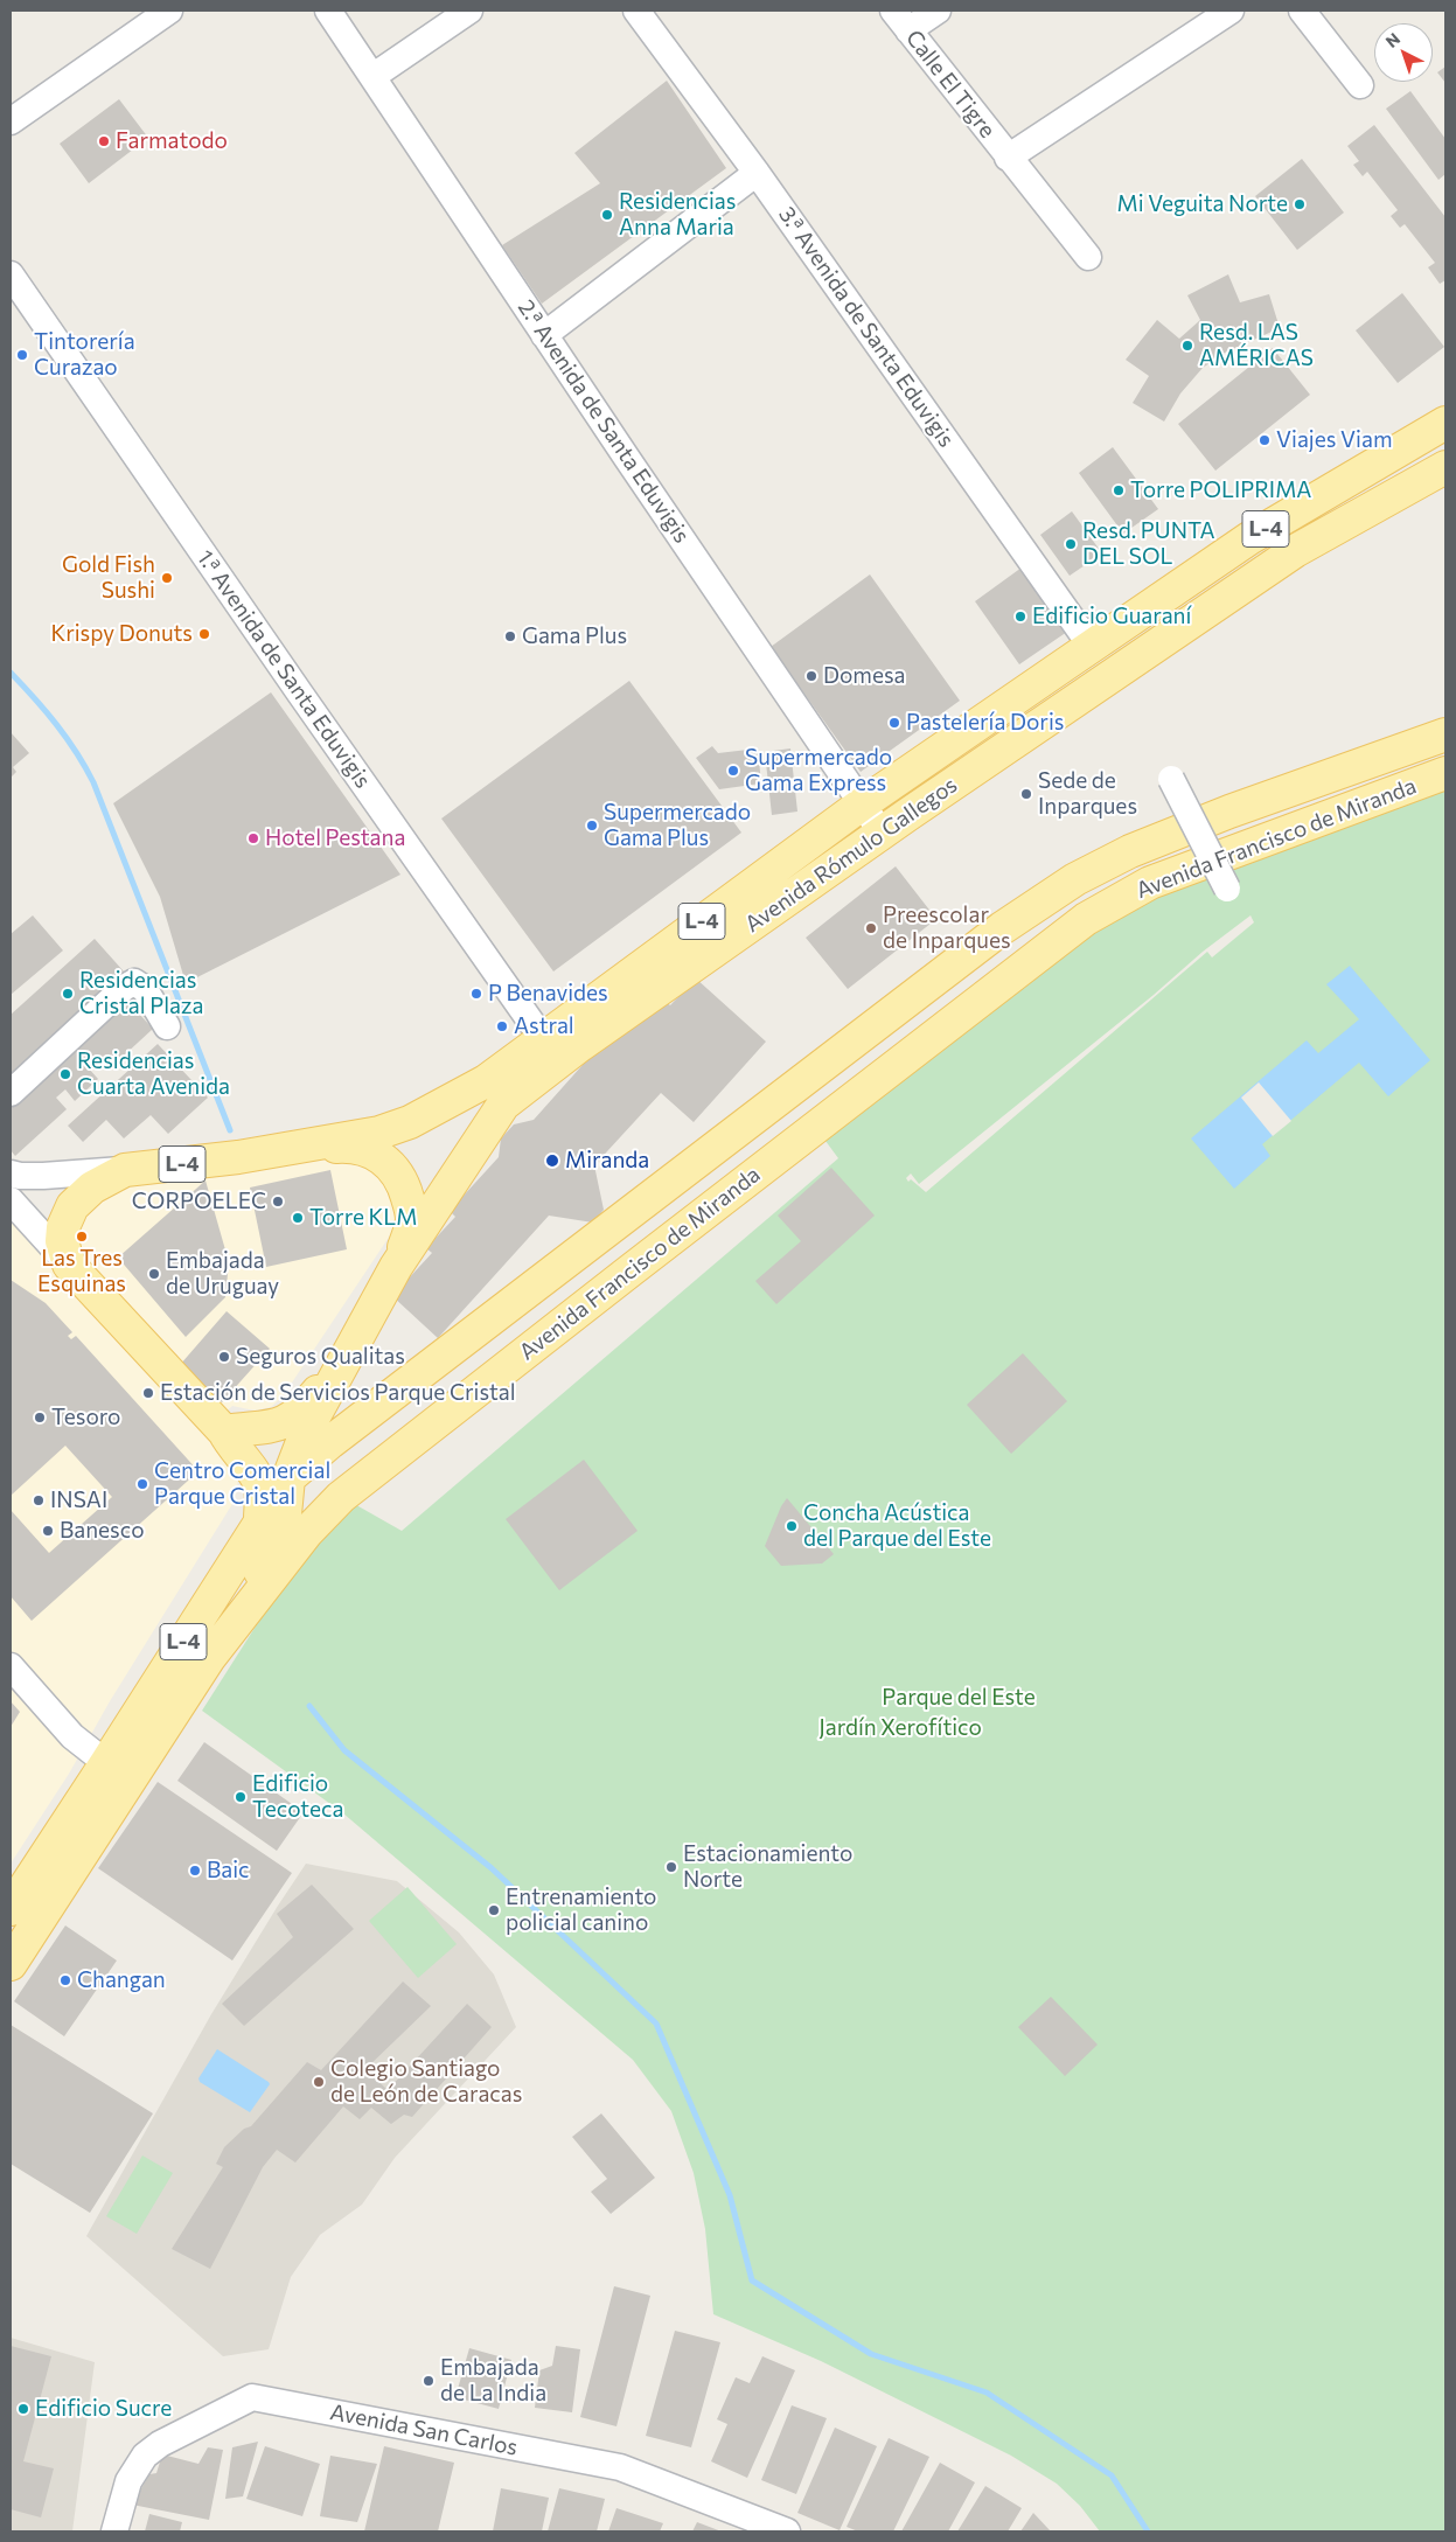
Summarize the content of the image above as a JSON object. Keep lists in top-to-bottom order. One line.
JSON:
{"streets":{"main road":["L-4","Avenida Francisco de Miranda","Avenida Rómulo Gallegos"],"street":["Calle El Tigre","3.ª Avenida de Santa Eduvigis","2.ª Avenida de Santa Eduvigis","1.ª Avenida de Santa Eduvigis","Avenida San Carlos"]},"crossings":[["3.ª Avenida de Santa Eduvigis","Avenida Rómulo Gallegos"],["2.ª Avenida de Santa Eduvigis","Avenida Rómulo Gallegos"],["L-4","Avenida Francisco de Miranda"],["L-4","Avenida Rómulo Gallegos"],["1.ª Avenida de Santa Eduvigis","Avenida Rómulo Gallegos"],["Avenida Francisco de Miranda","Avenida Rómulo Gallegos"]],"parks":["Parque del Este","Jardín Xerofítico"],"places":["Farmatodo","Mi Veguita Norte","Residencias Anna Maria","Resd. LAS AMÉRICAS","Tintorería Curazao","Viajes Viam","Torre POLIPRIMA","Resd. PUNTA DEL SOL","Gold Fish Sushi","Edificio Guaraní","Krispy Donuts","Gama Plus","Domesa","Pastelería Doris","Supermercado Gama Express","Sede de Inparques","Supermercado Gama Plus","Hotel Pestana","Preescolar de Inparques","Residencias Cristal Plaza","P Benavides","Astral","Residencias Cuarta Avenida","Miranda","CORPOELEC","Torre KLM","Las Tres Esquinas","Embajada de Uruguay","Seguros Qualitas","Estación de Servicios Parque Cristal","Tesoro","Centro Comercial Parque Cristal","INSAI","Concha Acústica del Parque del Este","Banesco","Edificio Tecoteca","Estacionamiento Norte","Baic","Entrenamiento policial canino","Changan","Colegio Santiago de León de Caracas","Embajada de La India","Edificio Sucre"],"north":"top left"}
